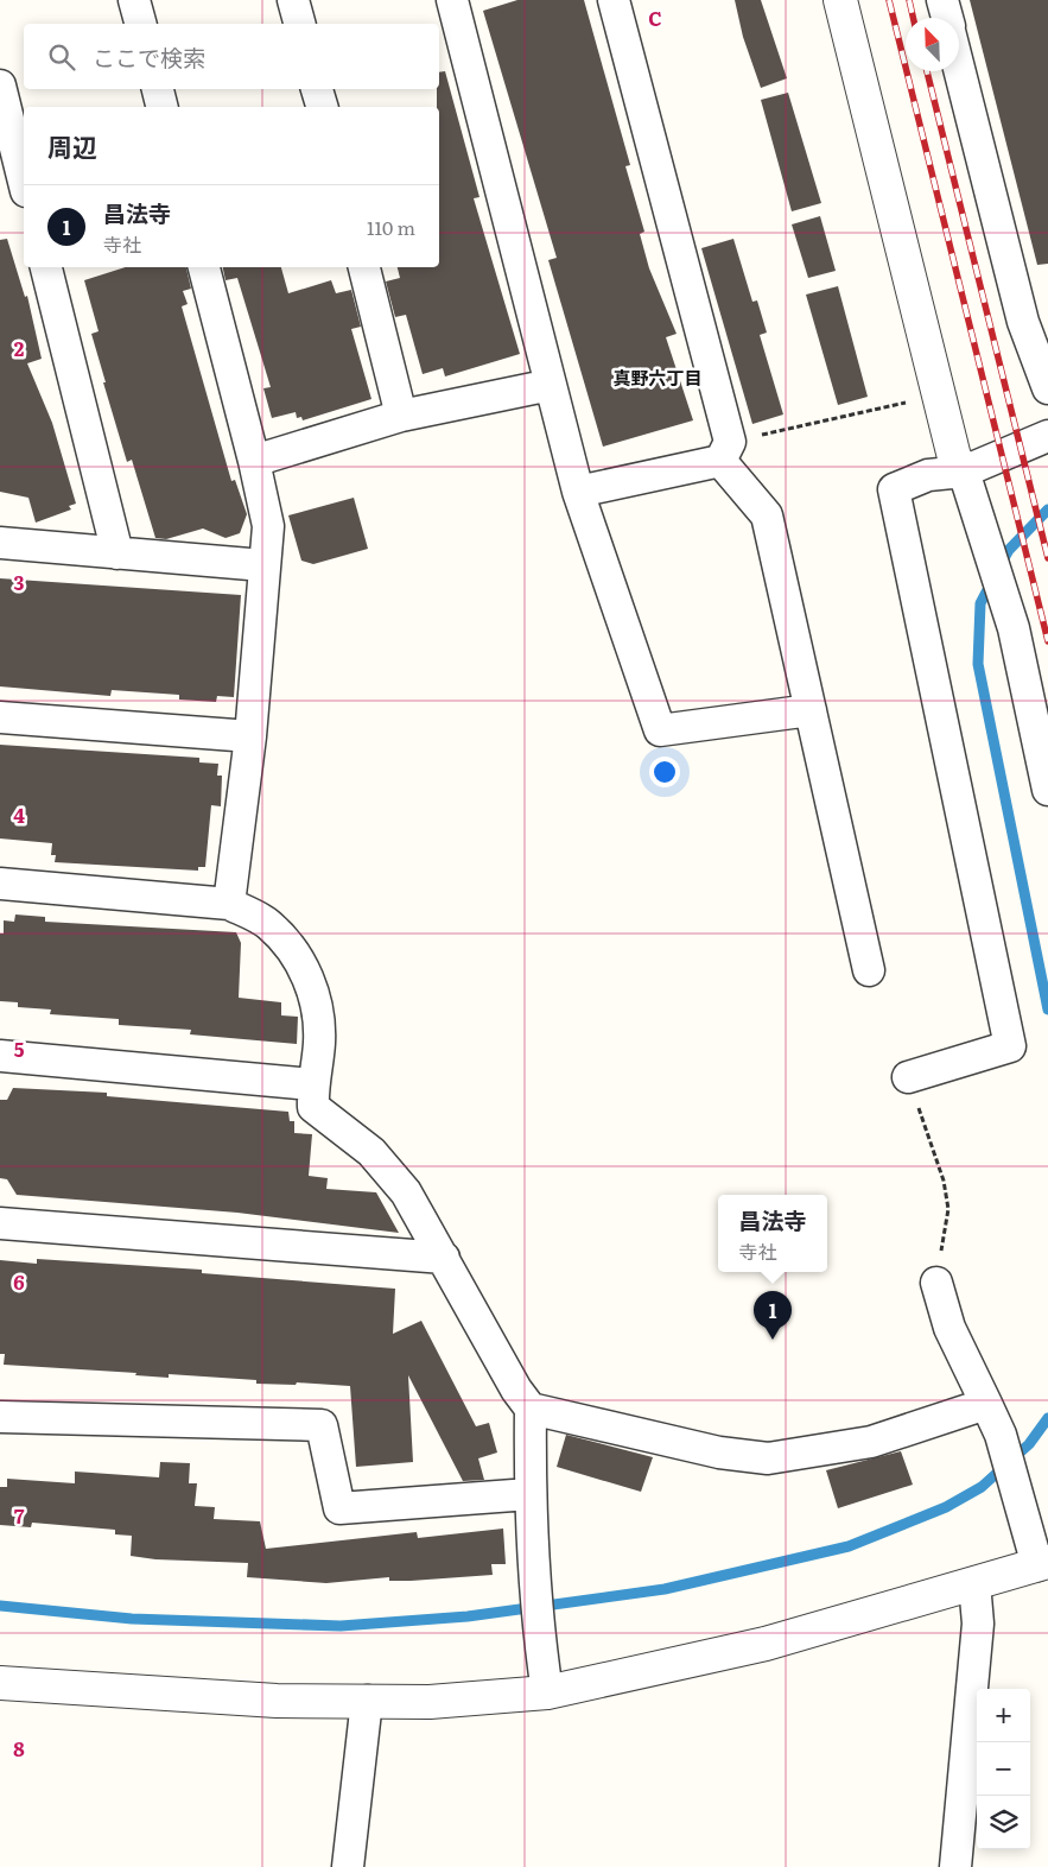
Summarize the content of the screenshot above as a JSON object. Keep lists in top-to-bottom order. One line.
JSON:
{"districts":["真野六丁目"],"north":"top left","page":{"search":"ここで検索","heading":"周辺","list":[{"mark":"1","name":"昌法寺","note":"寺社","value":"110 m"}],"popup":["昌法寺","寺社"],"pins":"1","map_buttons":["+","−"]},"grid":{"columns":["C"],"rows":["2","3","4","5","6","7","8"]}}
